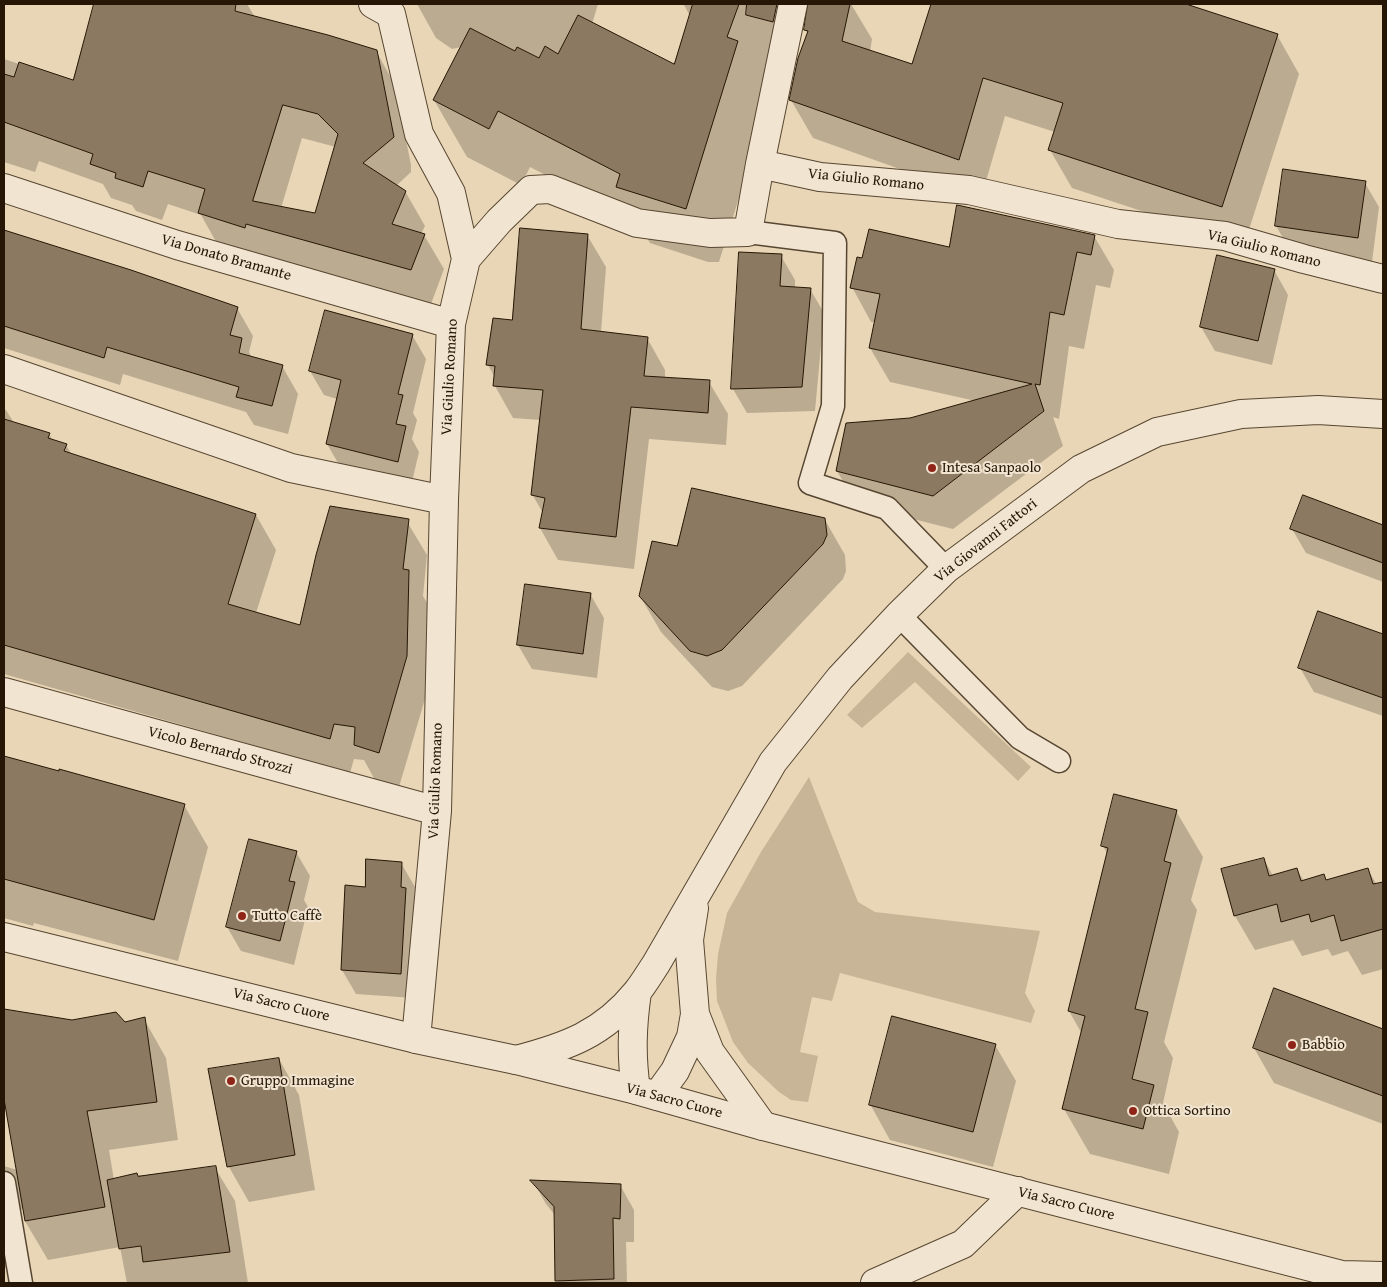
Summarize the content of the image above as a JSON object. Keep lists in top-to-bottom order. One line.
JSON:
{"streets":{"street":["Via Giulio Romano","Via Donato Bramante","Via Giovanni Fattori","Vicolo Bernardo Strozzi","Via Sacro Cuore"]},"crossings":[["Via Giulio Romano","Via Donato Bramante"],["Via Giulio Romano","Vicolo Bernardo Strozzi"],["Via Giulio Romano","Via Sacro Cuore"],["Via Giovanni Fattori","Via Sacro Cuore"]],"places":["Intesa Sanpaolo","Tutto Caffè","Babbio","Gruppo Immagine","Ottica Sortino"]}
